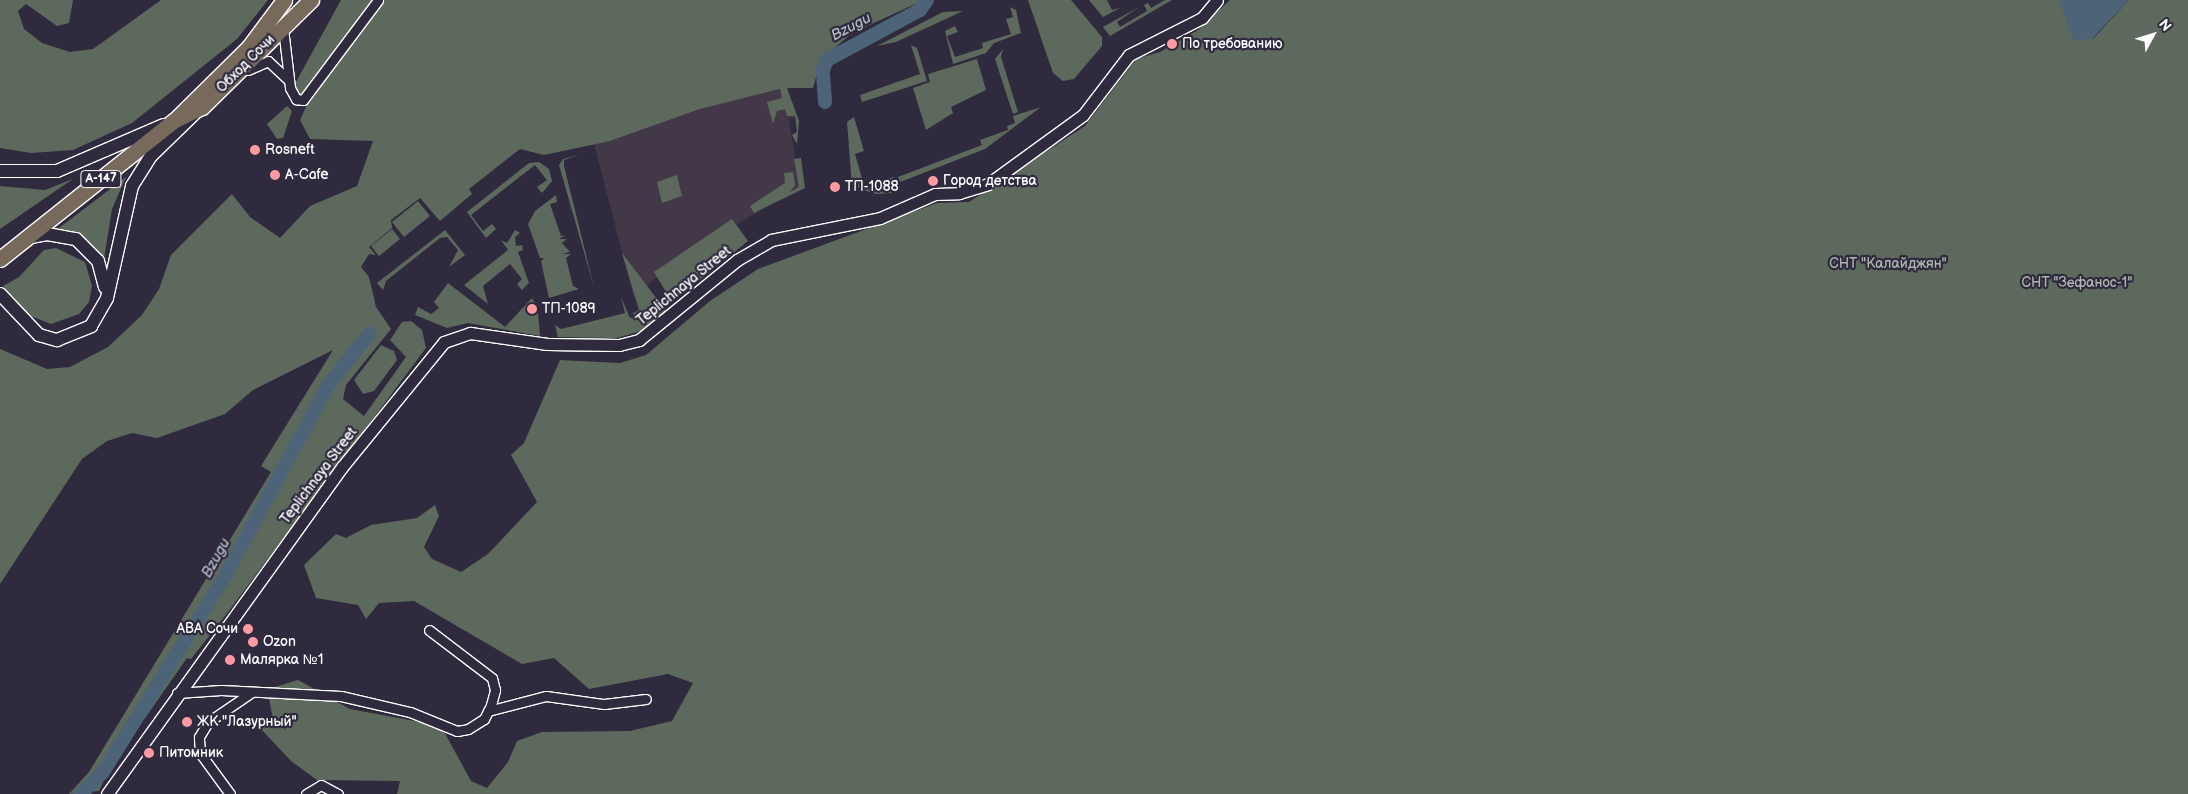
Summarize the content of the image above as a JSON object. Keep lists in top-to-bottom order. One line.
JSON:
{"streets":{"highway":["Обход Сочи","А-147"],"street":["Teplichnaya Street"]},"crossings":[["Обход Сочи","А-147"]],"water":["Bzugu"],"parks":["СНТ \"Калайджян\"","СНТ \"Зефанос-1\""],"places":["По требованию","Rosneft","A-Cafe","Город детства","ТП-1088","ТП-1089","АВА Сочи","Ozon","Малярка №1","ЖК \"Лазурный\"","Питомник"],"north":"top right"}
